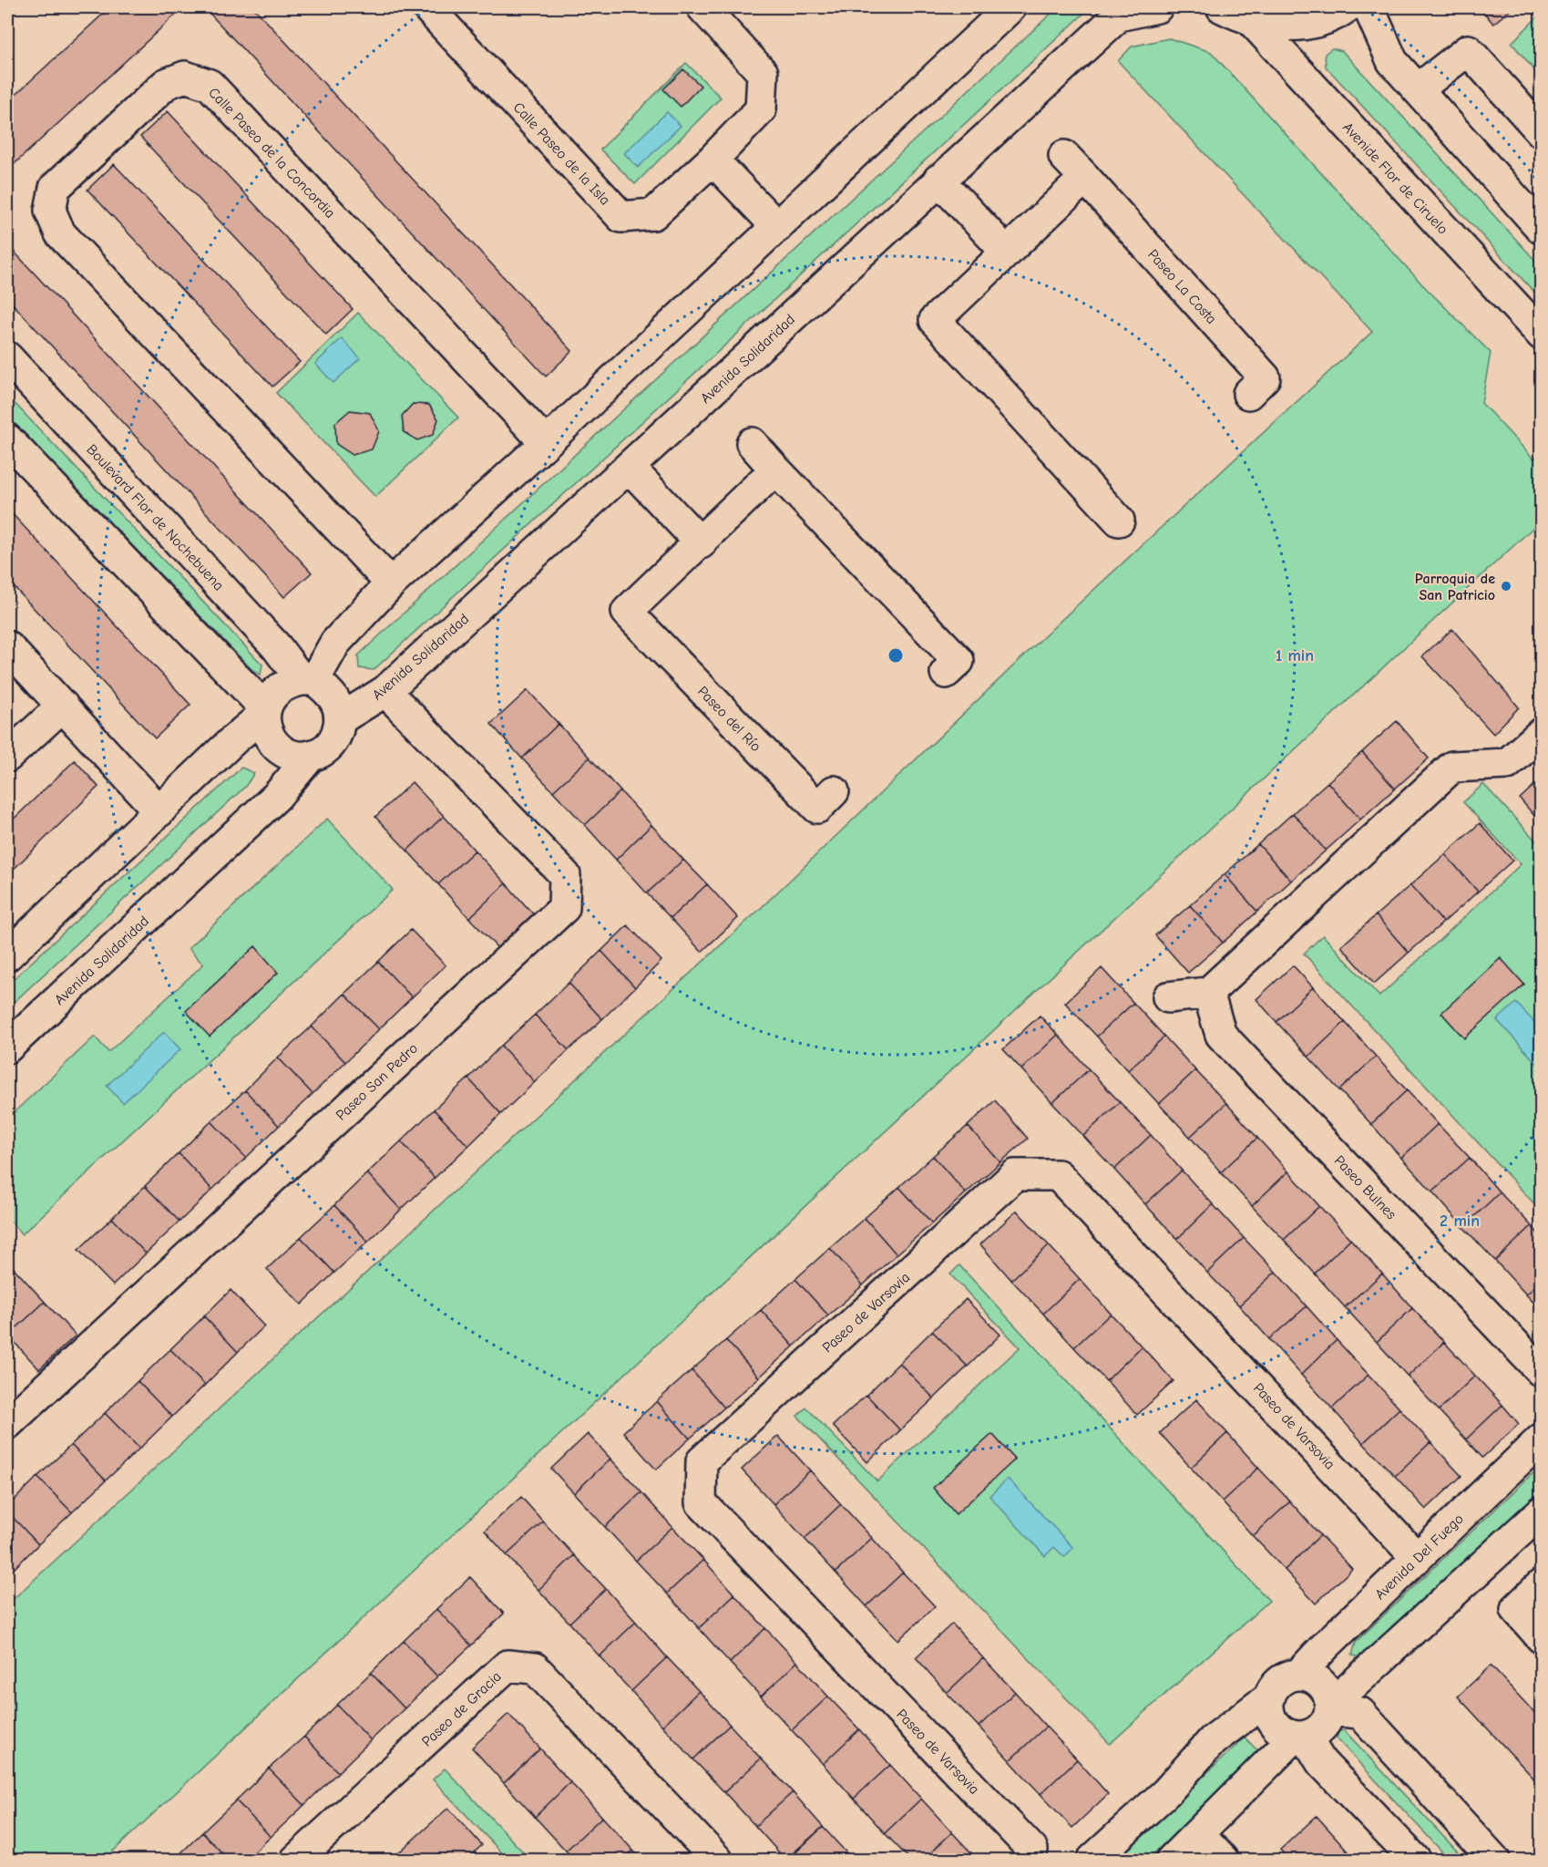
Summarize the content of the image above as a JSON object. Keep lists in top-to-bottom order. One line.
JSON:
{"streets":{"street":["Calle Paseo de la Concordia","Calle Paseo de la Isla","Avenide Flor de Ciruelo","Paseo La Costa","Avenida Solidaridad","Boulevard Flor de Nochebuena","Paseo del Río","Paseo San Pedro","Paseo Bulnes","Paseo de Varsovia","Avenida Del Fuego","Paseo de Gracia"]},"crossings":[["Avenida Solidaridad","Boulevard Flor de Nochebuena"],["Avenida Solidaridad","Paseo San Pedro"],["Paseo de Varsovia","Avenida Del Fuego"]],"places":["Parroquia de San Patricio"],"rings":["1 min","2 min"]}
